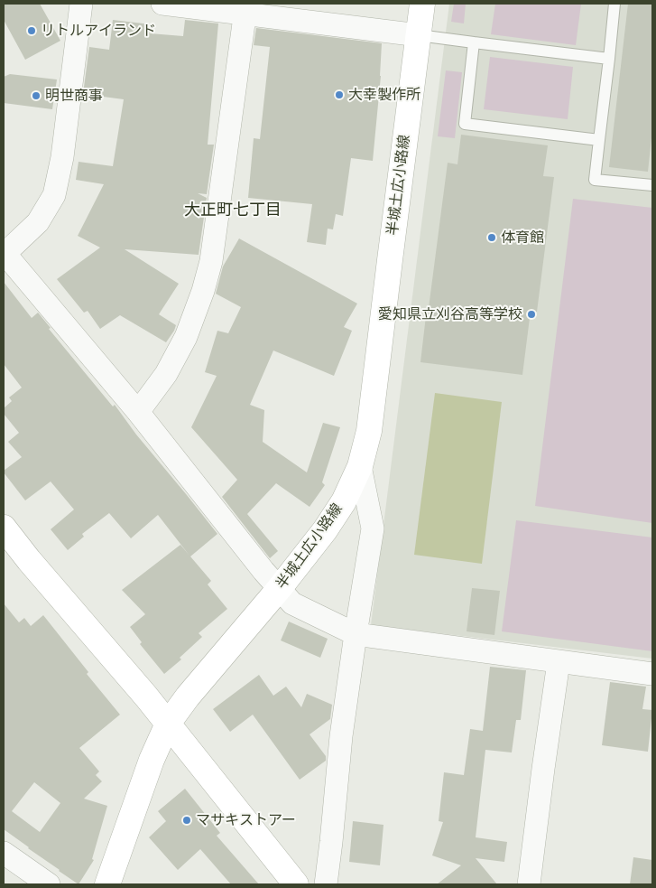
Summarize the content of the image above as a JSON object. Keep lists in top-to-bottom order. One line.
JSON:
{"streets":{"main road":["半城土広小路線"]},"districts":["大正町七丁目"],"places":["リトルアイランド","大幸製作所","明世商事","体育館","愛知県立刈谷高等学校","マサキストアー"]}
